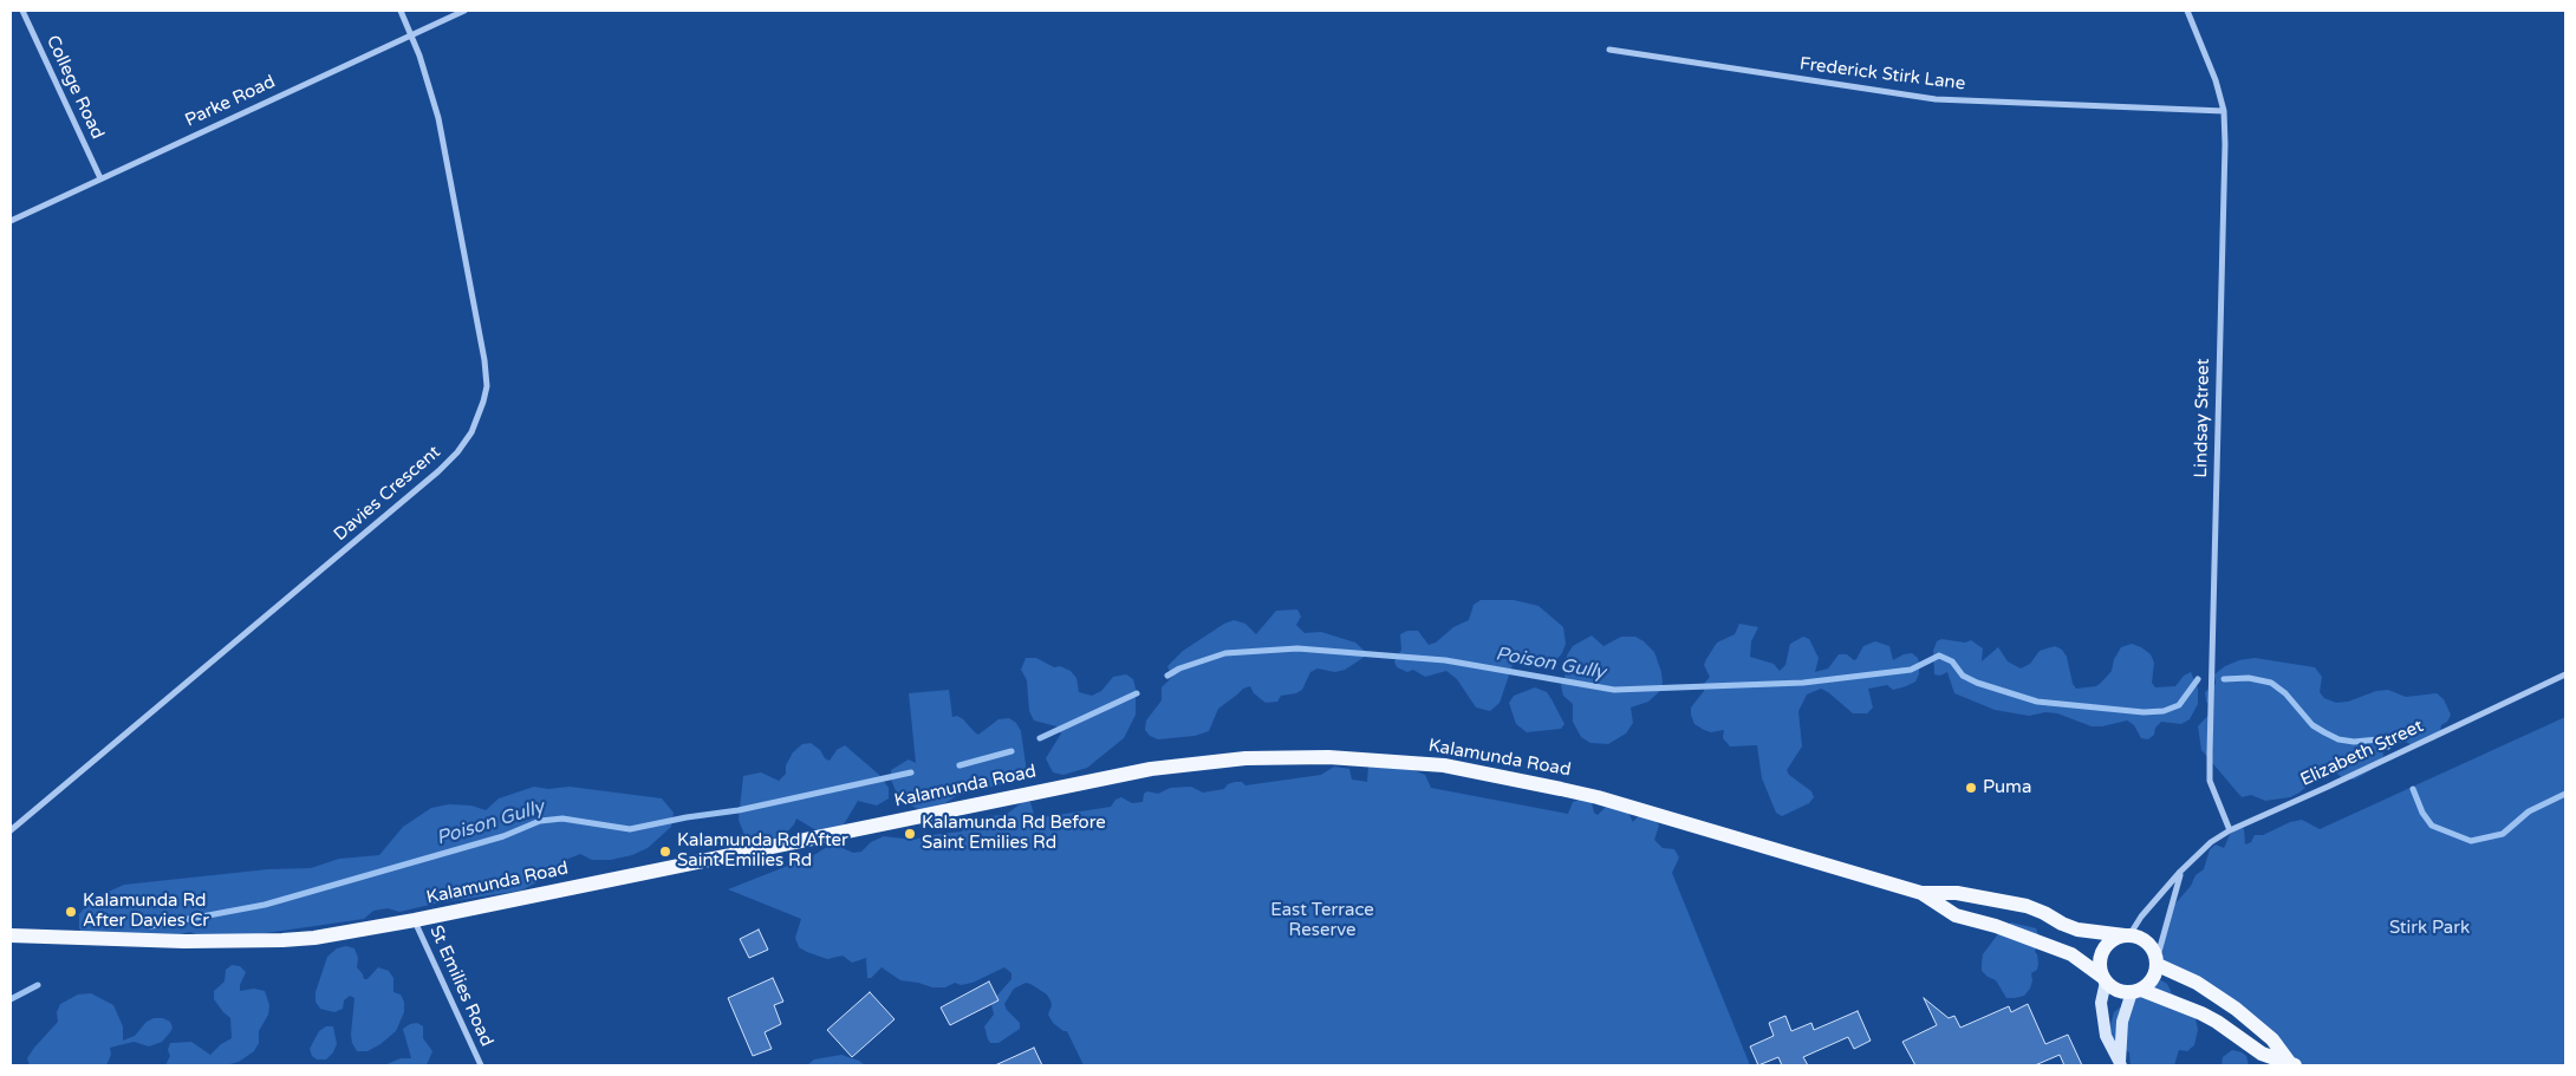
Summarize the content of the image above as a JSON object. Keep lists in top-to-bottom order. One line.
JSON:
{"streets":{"main road":["Kalamunda Road"],"street":["Frederick Stirk Lane","College Road","Parke Road","Lindsay Street","Davies Crescent","Elizabeth Street","St Emilies Road"]},"crossings":[["Frederick Stirk Lane","Lindsay Street"],["College Road","Parke Road"],["Parke Road","Davies Crescent"],["Lindsay Street","Elizabeth Street"],["Elizabeth Street","Kalamunda Road"],["Kalamunda Road","St Emilies Road"]],"water":["Poison Gully"],"parks":["East Terrace Reserve","Stirk Park"],"places":["Puma","Kalamunda Rd Before Saint Emilies Rd","Kalamunda Rd After Saint Emilies Rd","Kalamunda Rd After Davies Cr"]}
